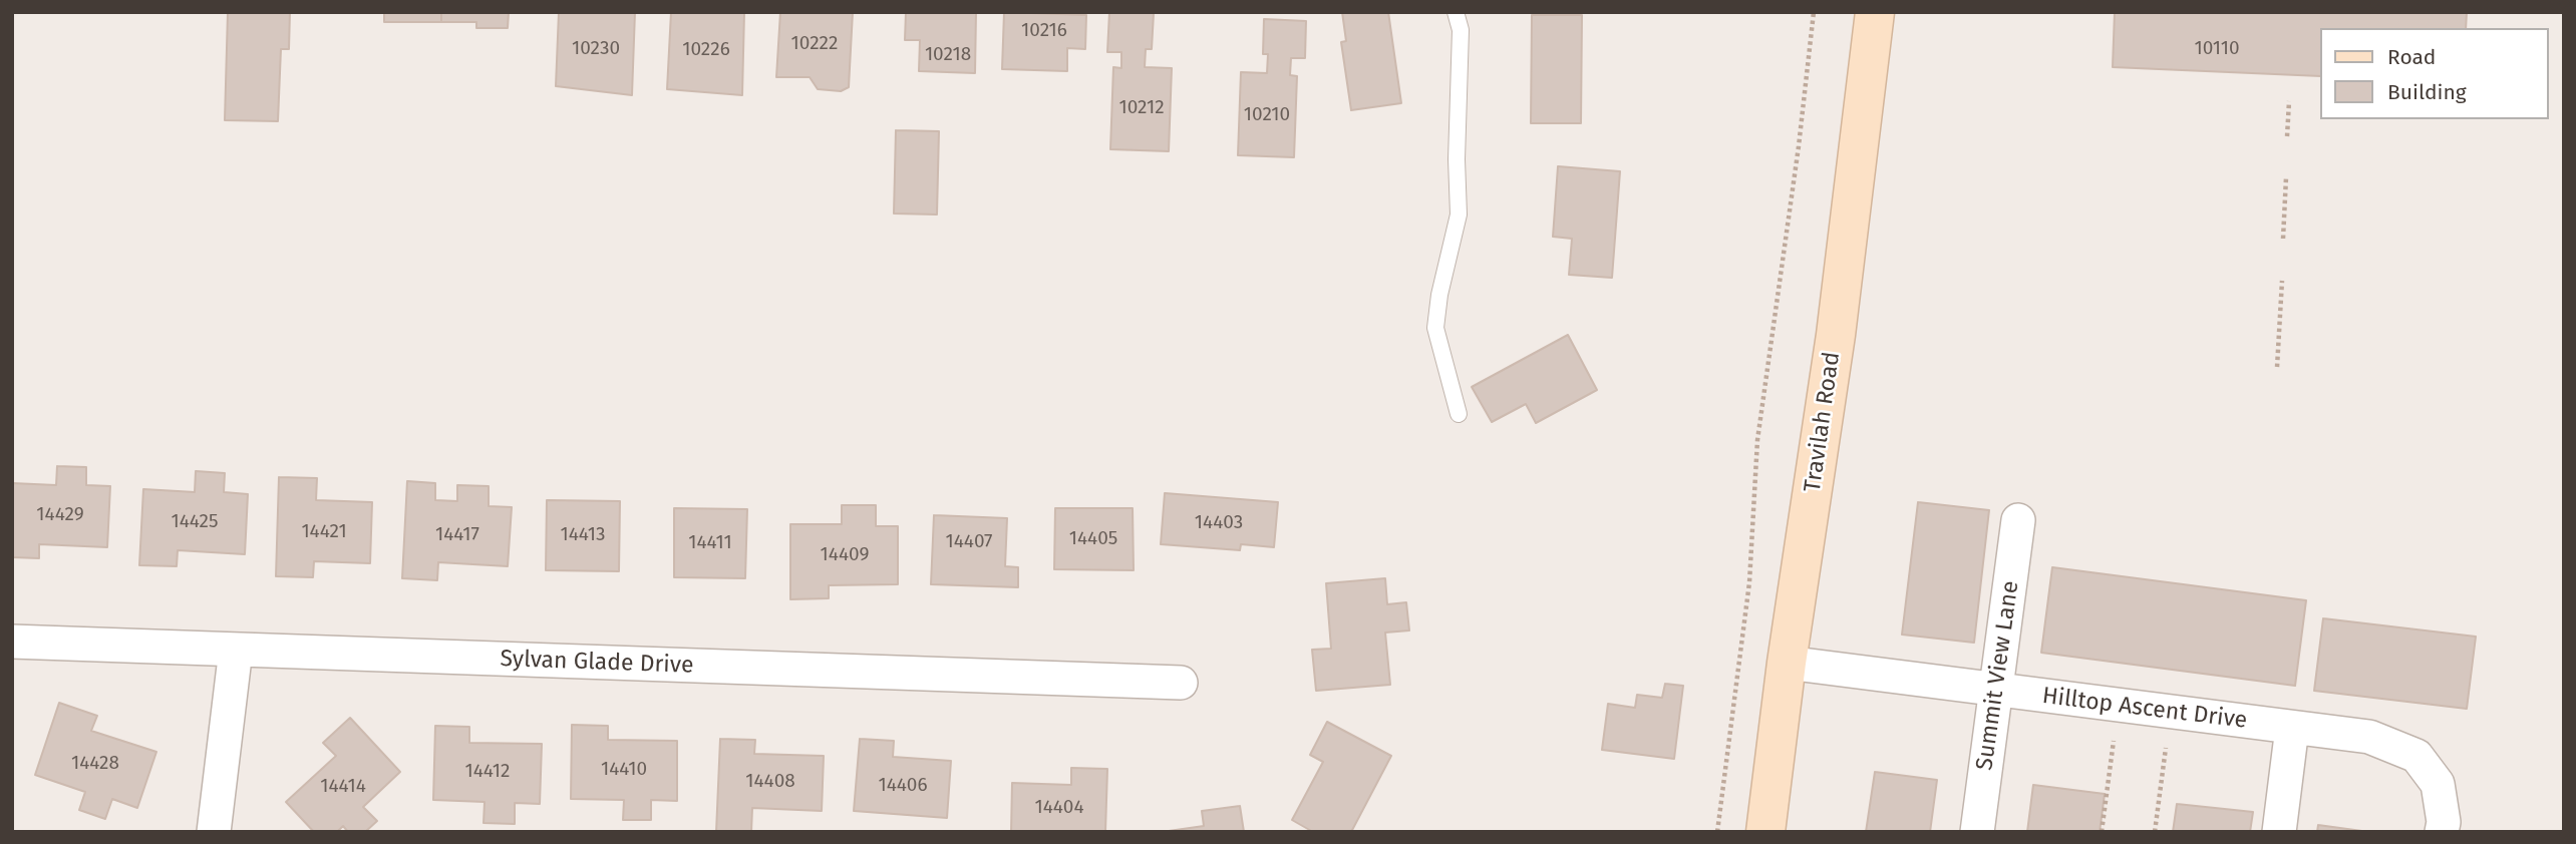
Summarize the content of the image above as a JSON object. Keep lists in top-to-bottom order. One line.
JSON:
{"streets":{"main road":["Travilah Road"],"street":["Sylvan Glade Drive","Summit View Lane","Hilltop Ascent Drive"]},"crossings":[["Travilah Road","Hilltop Ascent Drive"],["Summit View Lane","Hilltop Ascent Drive"]],"house_numbers":["10216","10222","10230","10110","10226","10218","10212","10210","14429","14425","14403","14421","14417","14413","14405","14407","14411","14409","14428","14410","14412","14408","14406","14414","14404"],"legend":["Road","Building"]}
